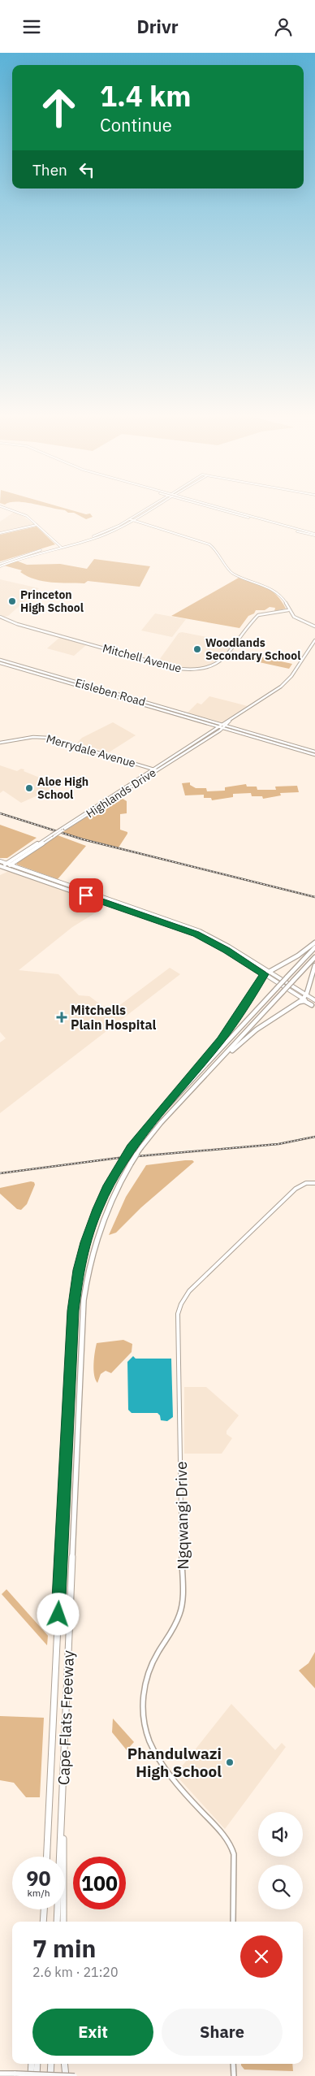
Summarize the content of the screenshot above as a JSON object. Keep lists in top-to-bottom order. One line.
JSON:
{"streets":{"highway":["Cape Flats Freeway"],"main road":["Eisleben Road","Highlands Drive"],"street":["Mitchell Avenue","Merrydale Avenue","Ngqwangi Drive"]},"crossings":[["Eisleben Road","Highlands Drive"],["Merrydale Avenue","Highlands Drive"]],"places":{"other":["Princeton High School","Woodlands Secondary School","Aloe High School","Phandulwazi High School"],"health":["Mitchells Plain Hospital"]},"page":{"header":"Drivr","turn":["1.4 km","Continue"],"then":"Then","speed":"90 km/h","limit":"100","heading":["7 min","2.6 km · 21:20"],"buttons":["Exit","Share"]}}
